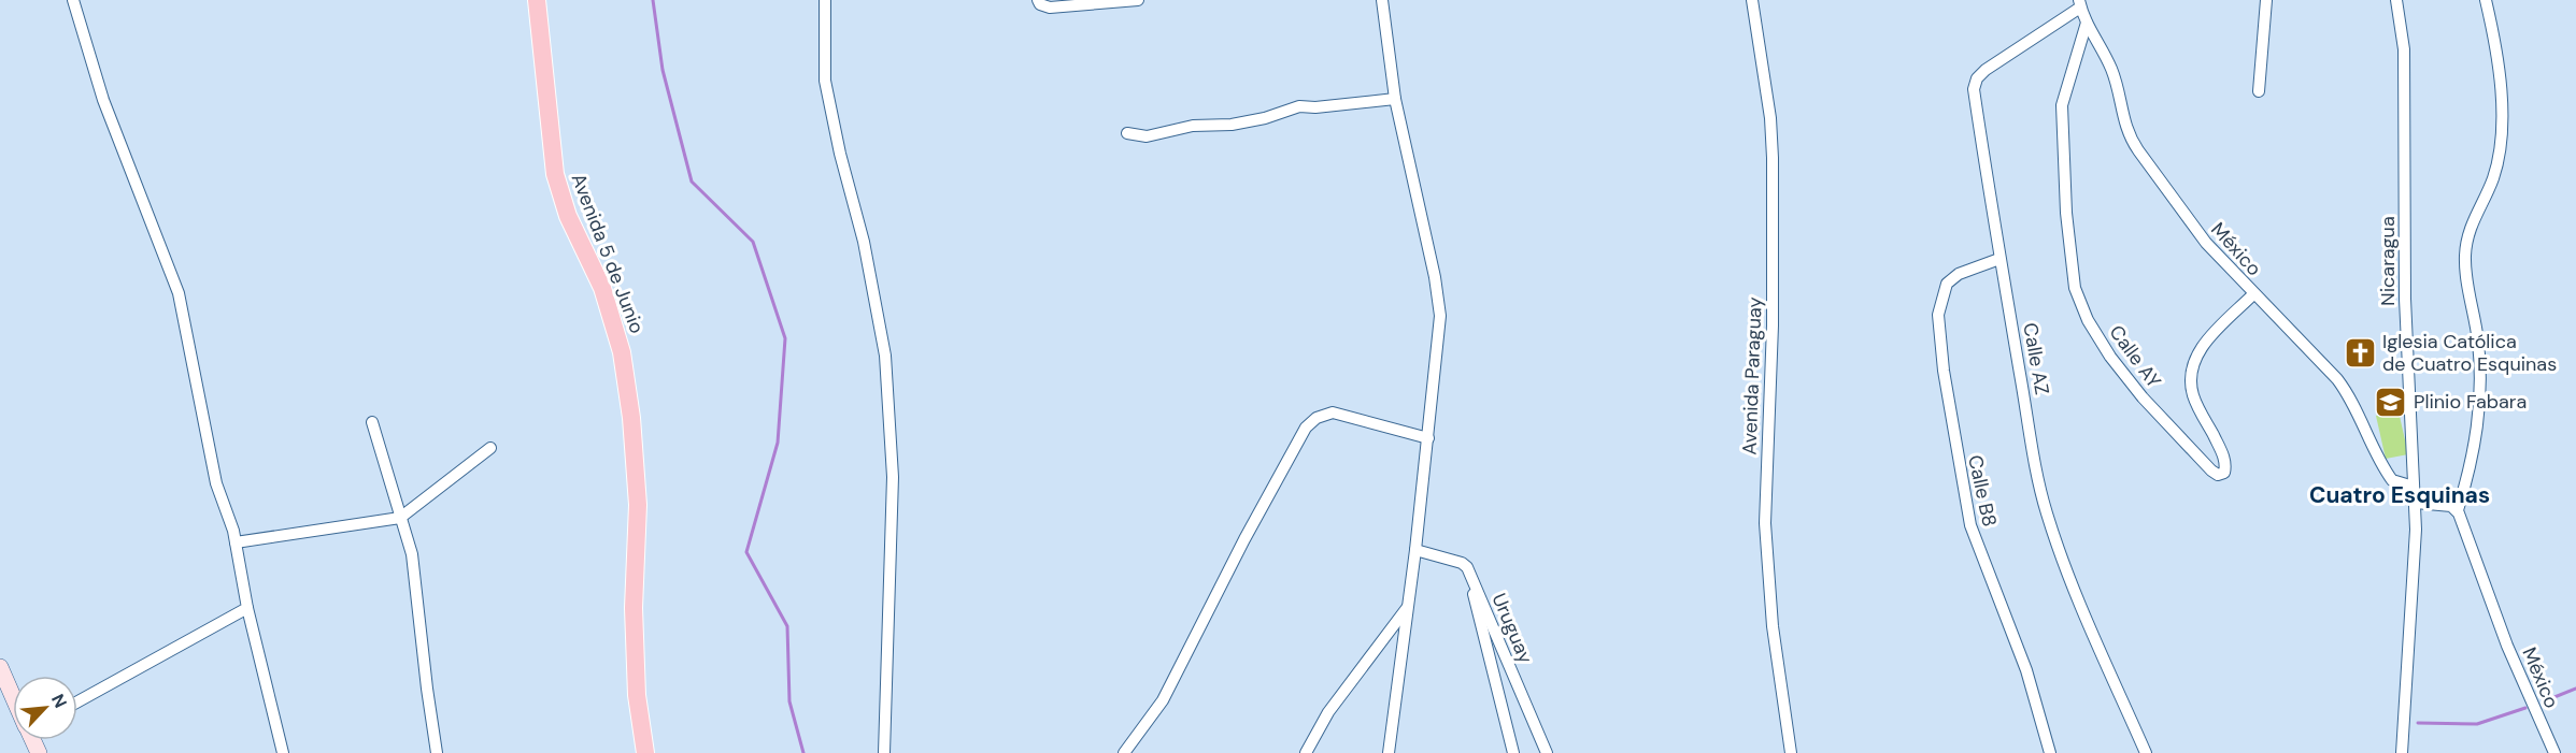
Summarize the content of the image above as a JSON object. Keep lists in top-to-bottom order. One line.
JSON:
{"streets":{"main road":["Avenida 5 de Junio"],"street":["México","Nicaragua","Calle AY","Calle AZ","Avenida Paraguay","Calle B8","Uruguay"]},"crossings":[["México","Nicaragua"],["México","Calle AY"],["México","Calle AZ"],["Calle AZ","Calle B8"]],"districts":["Cuatro Esquinas"],"places":{"church":["Iglesia Católica de Cuatro Esquinas"],"school or university":["Plinio Fabara"]},"north":"top right"}
